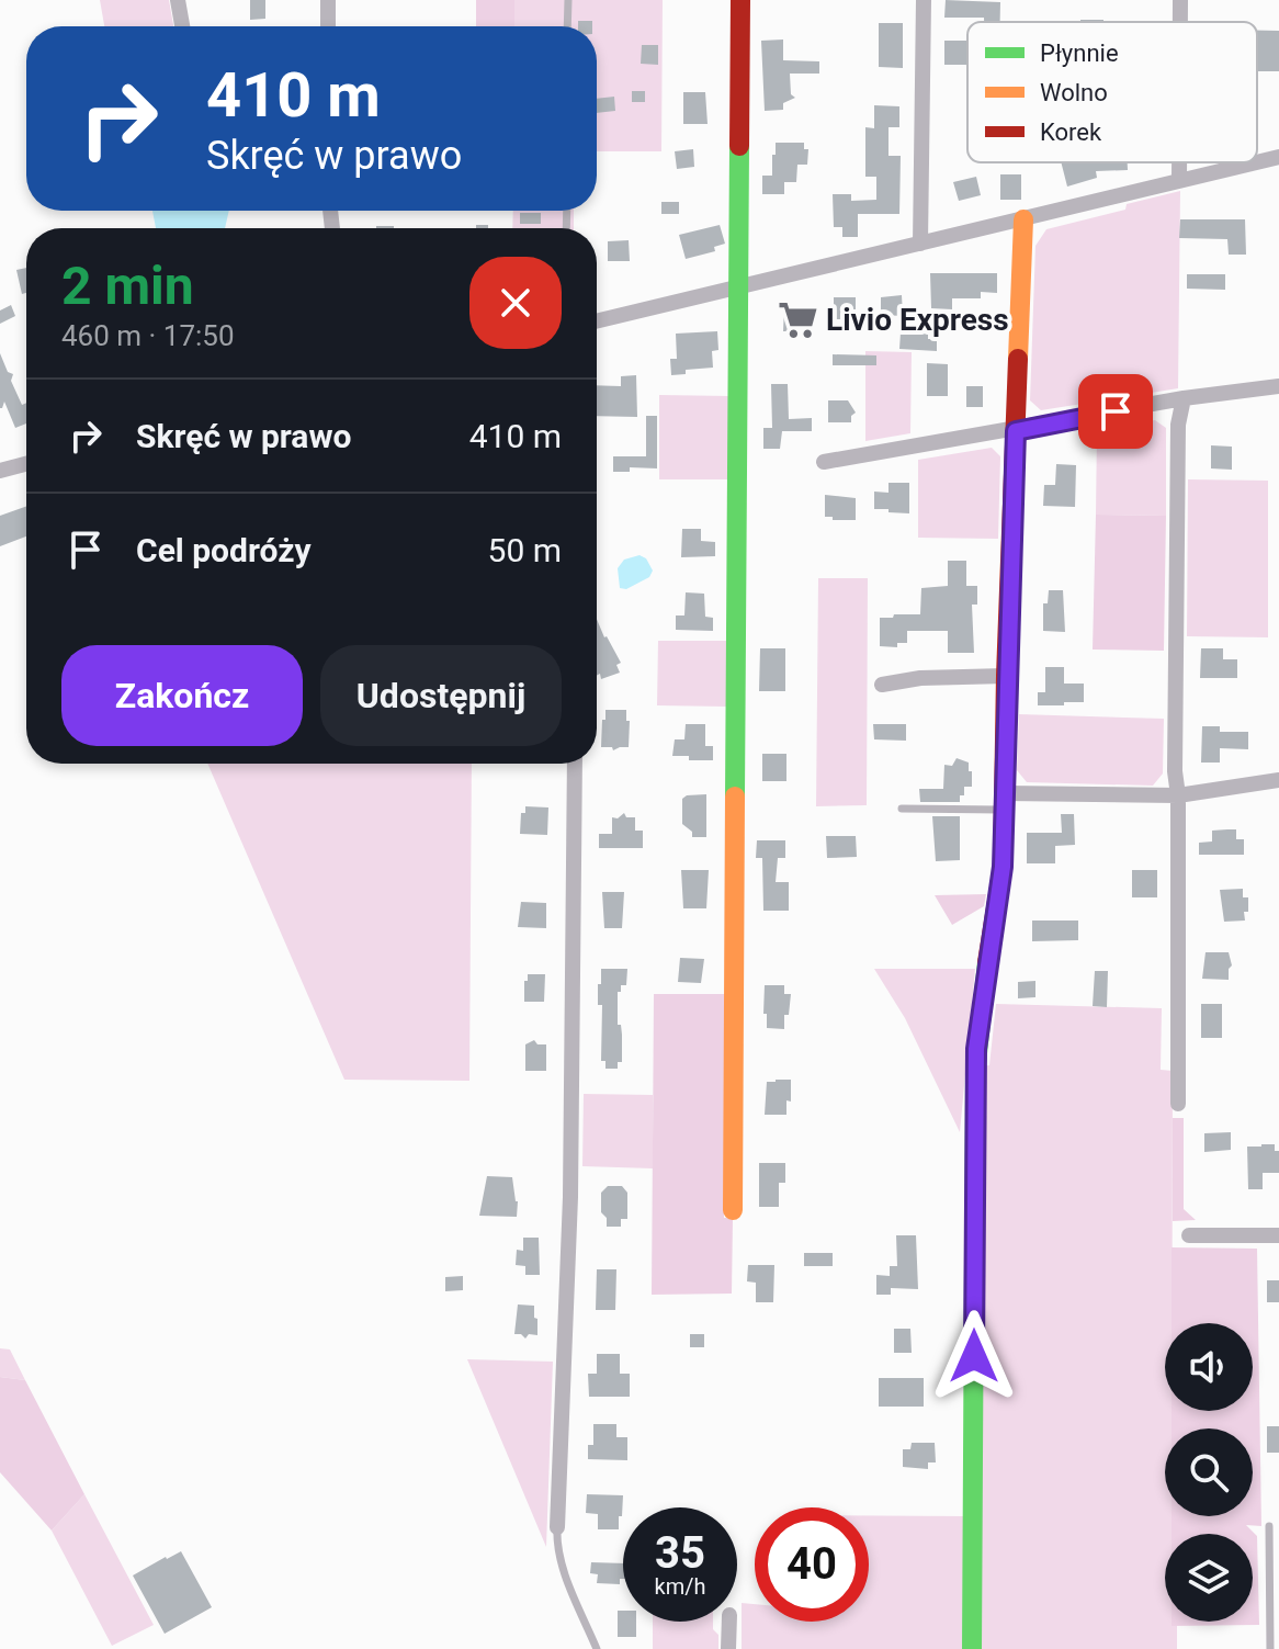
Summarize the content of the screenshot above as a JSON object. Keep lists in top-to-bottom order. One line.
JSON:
{"places":{"supermarket":["Livio Express"]},"legend":["Płynnie","Wolno","Korek"],"page":{"turn":["410 m","Skręć w prawo"],"heading":["2 min","460 m · 17:50"],"list":[{"name":"Skręć w prawo","value":"410 m"},{"name":"Cel podróży","value":"50 m"}],"buttons":["Zakończ","Udostępnij"],"speed":"35 km/h","limit":"40"}}
